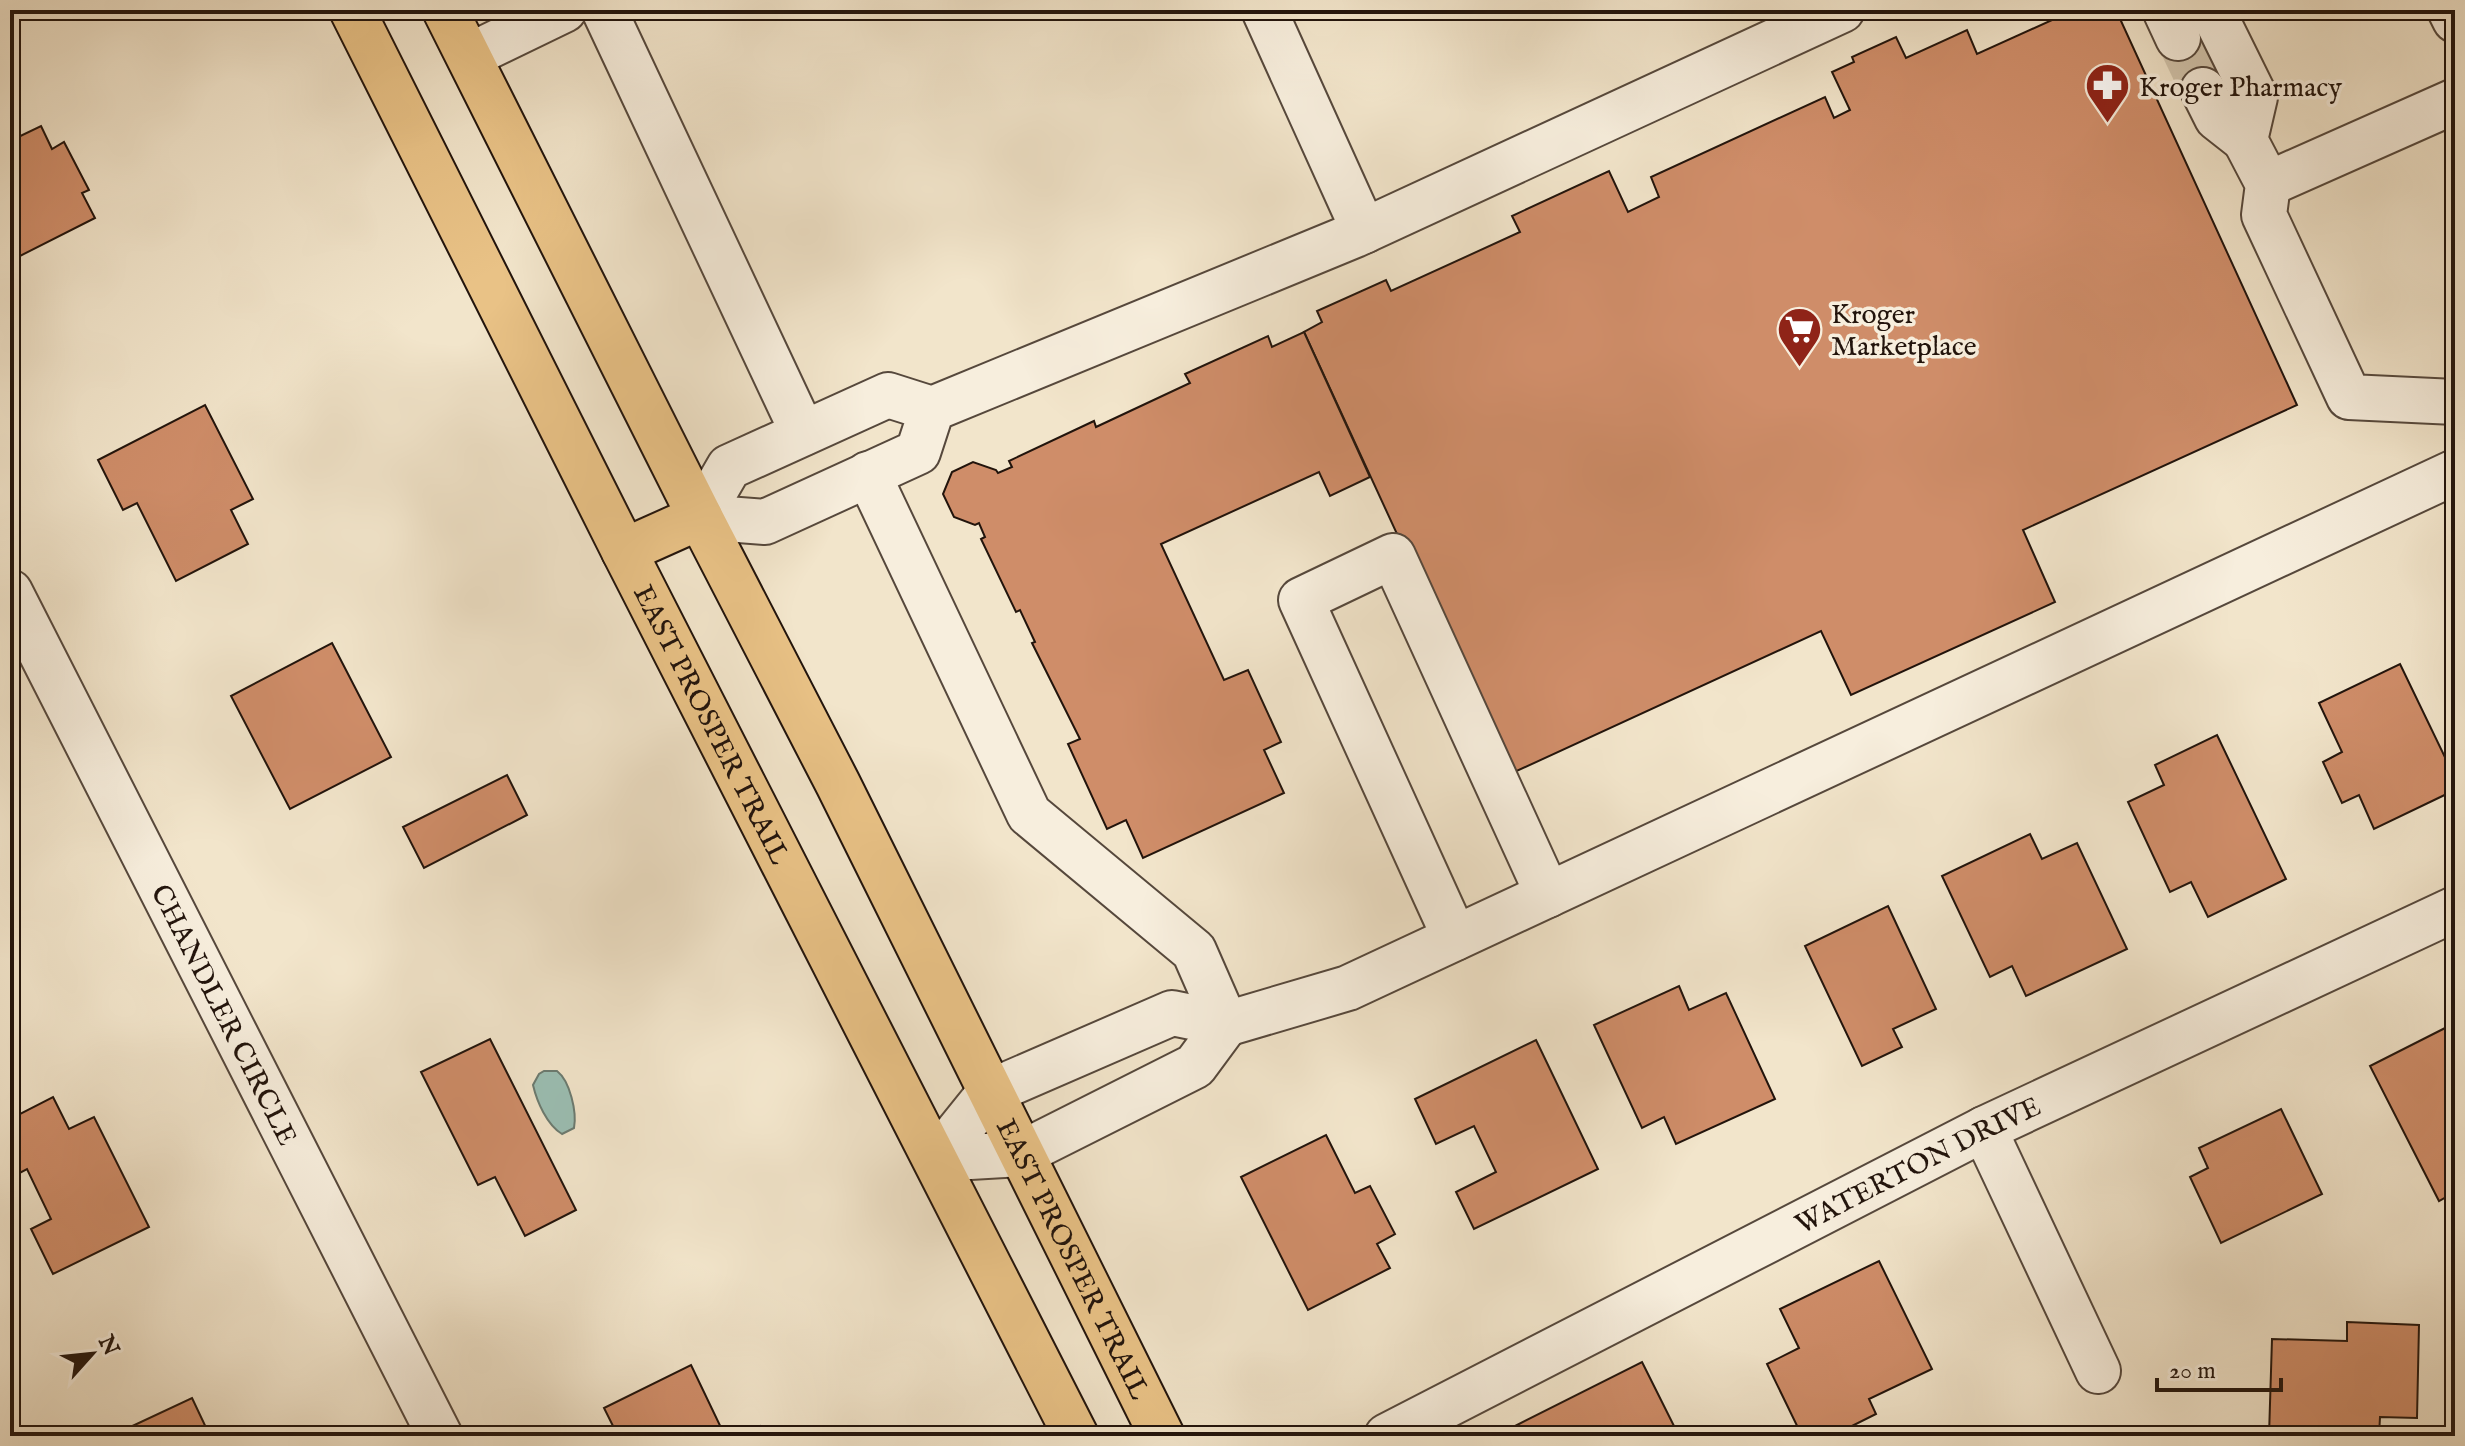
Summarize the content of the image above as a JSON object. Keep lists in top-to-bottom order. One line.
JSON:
{"streets":{"main road":["EAST PROSPER TRAIL"],"street":["CHANDLER CIRCLE","WATERTON DRIVE"]},"places":{"pharmacy":["Kroger Pharmacy"],"supermarket":["Kroger Marketplace"]},"scale_bar":"20 m","north":"top right"}
